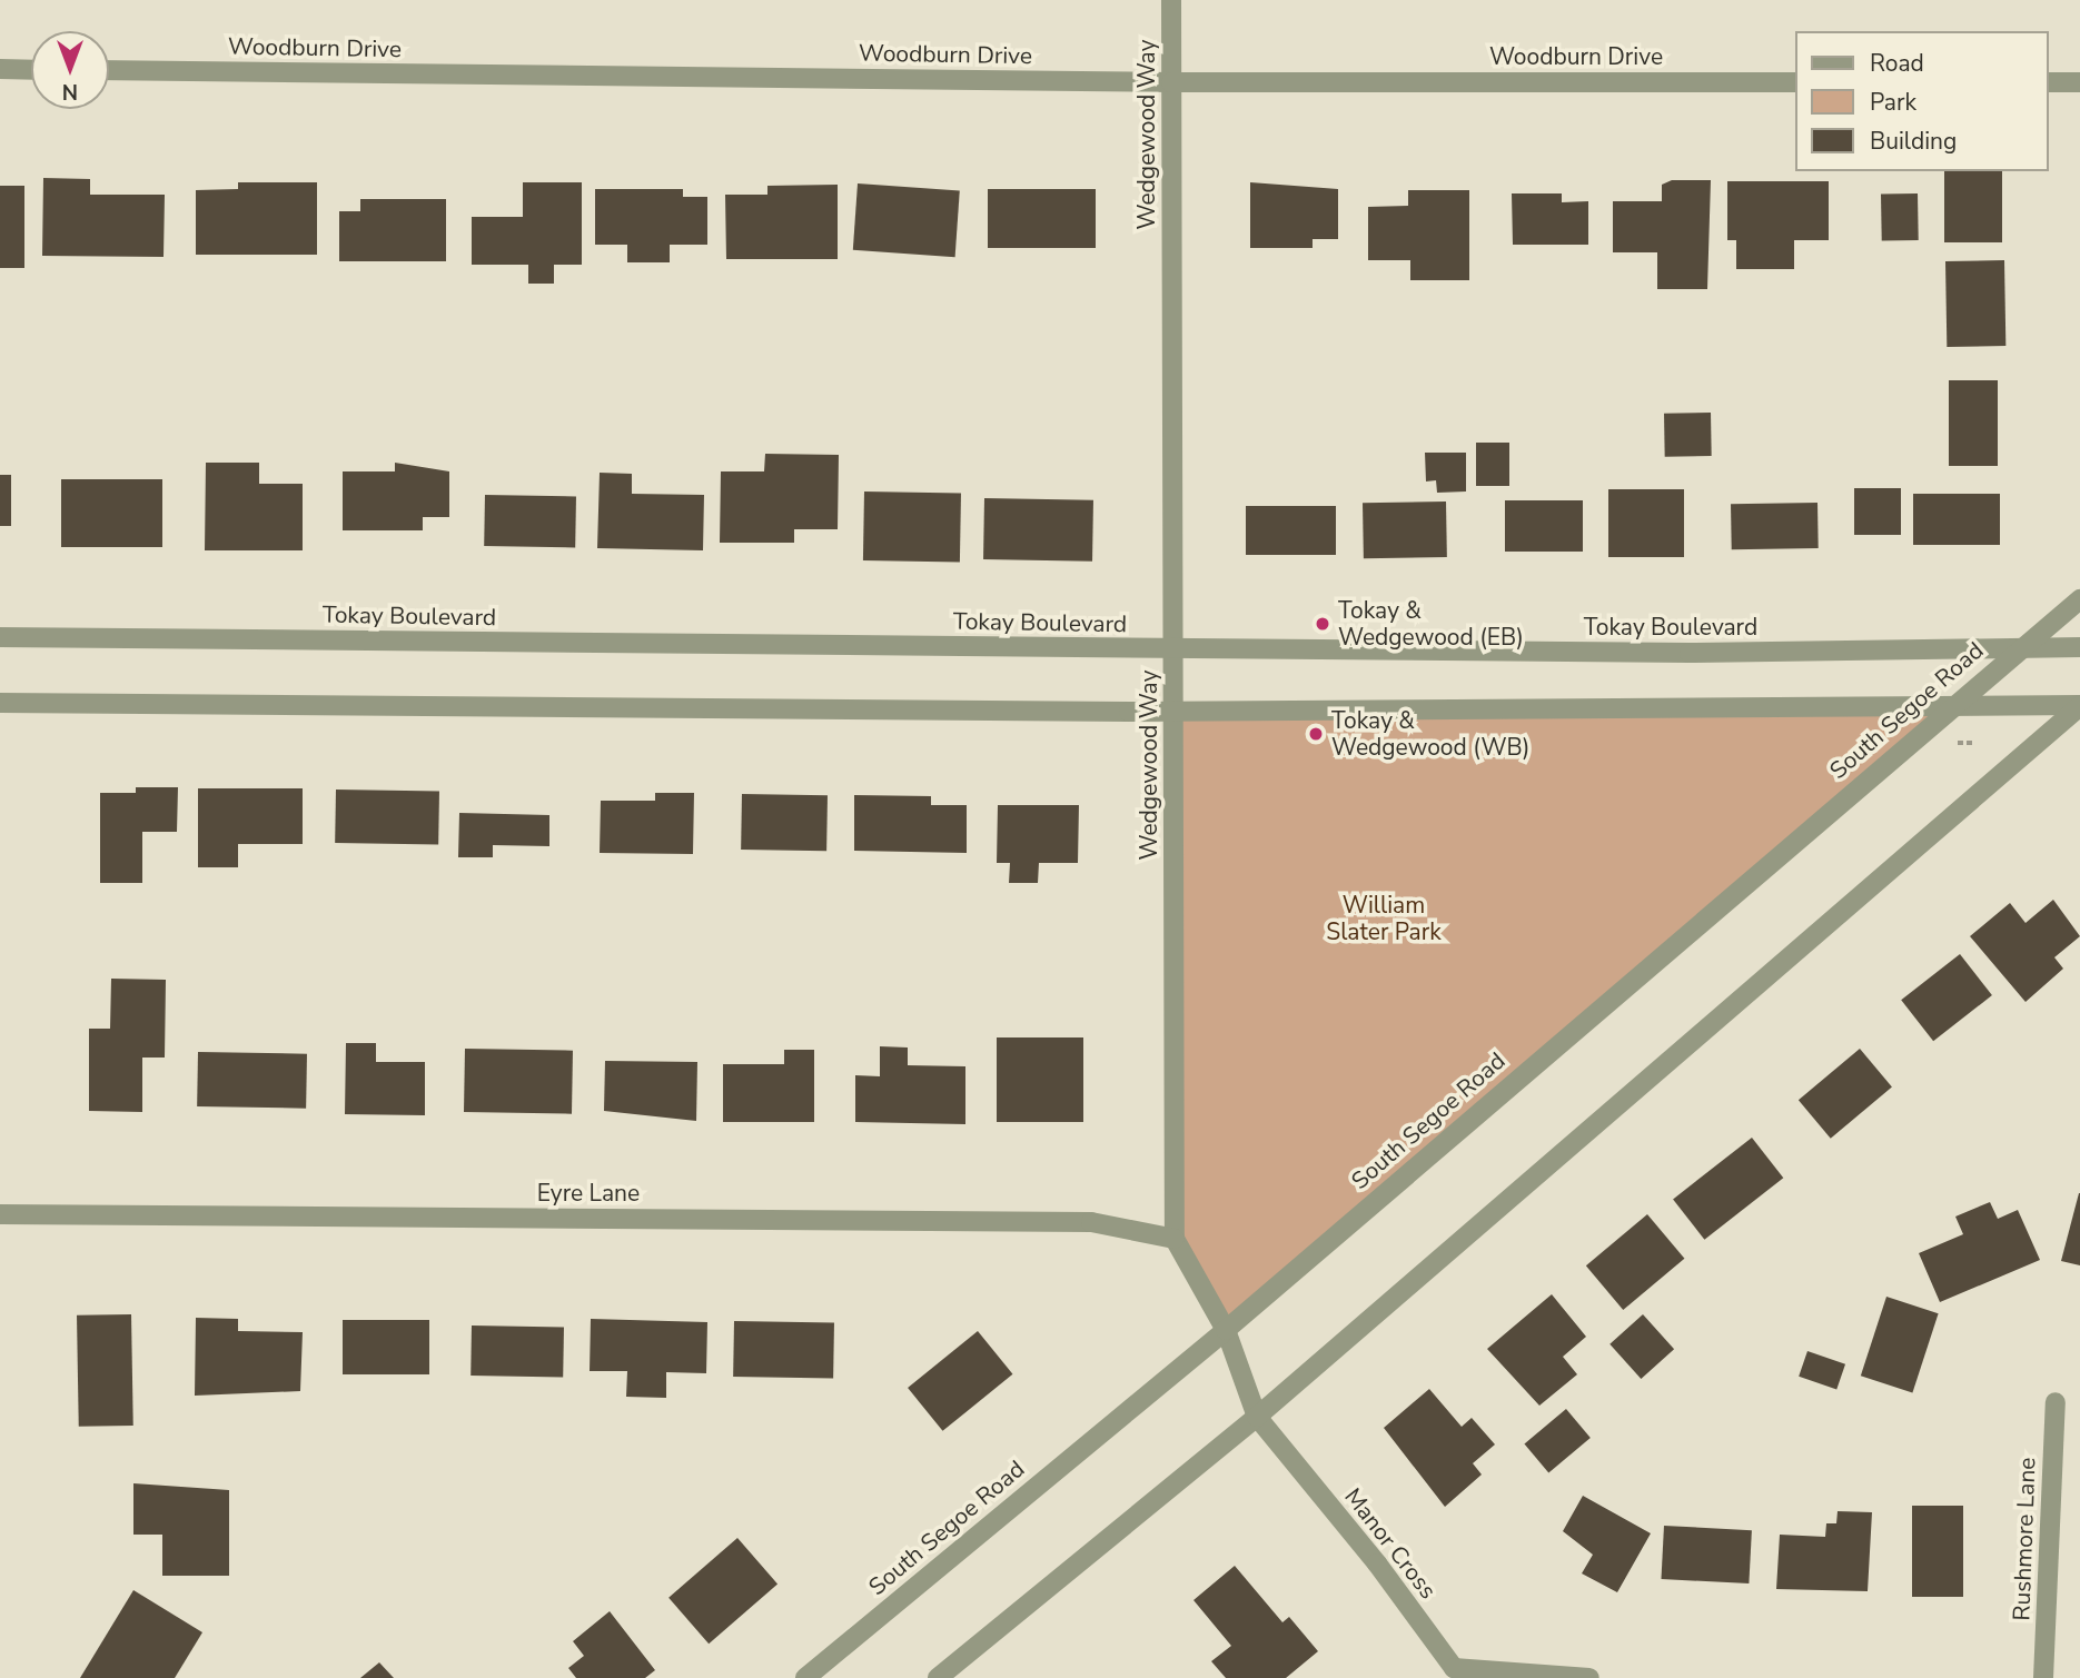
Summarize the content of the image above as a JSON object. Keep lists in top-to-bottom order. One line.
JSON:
{"streets":{"street":["Woodburn Drive","Wedgewood Way","Tokay Boulevard","South Segoe Road","Eyre Lane","Rushmore Lane","Manor Cross"]},"crossings":[["Woodburn Drive","Wedgewood Way"],["Wedgewood Way","Tokay Boulevard"],["Wedgewood Way","South Segoe Road"],["Wedgewood Way","Eyre Lane"],["Wedgewood Way","Manor Cross"],["Tokay Boulevard","South Segoe Road"],["South Segoe Road","Manor Cross"]],"parks":["William Slater Park"],"places":["Tokay & Wedgewood (EB)","Tokay & Wedgewood (WB)"],"legend":["Road","Park","Building"],"north":"bottom"}
